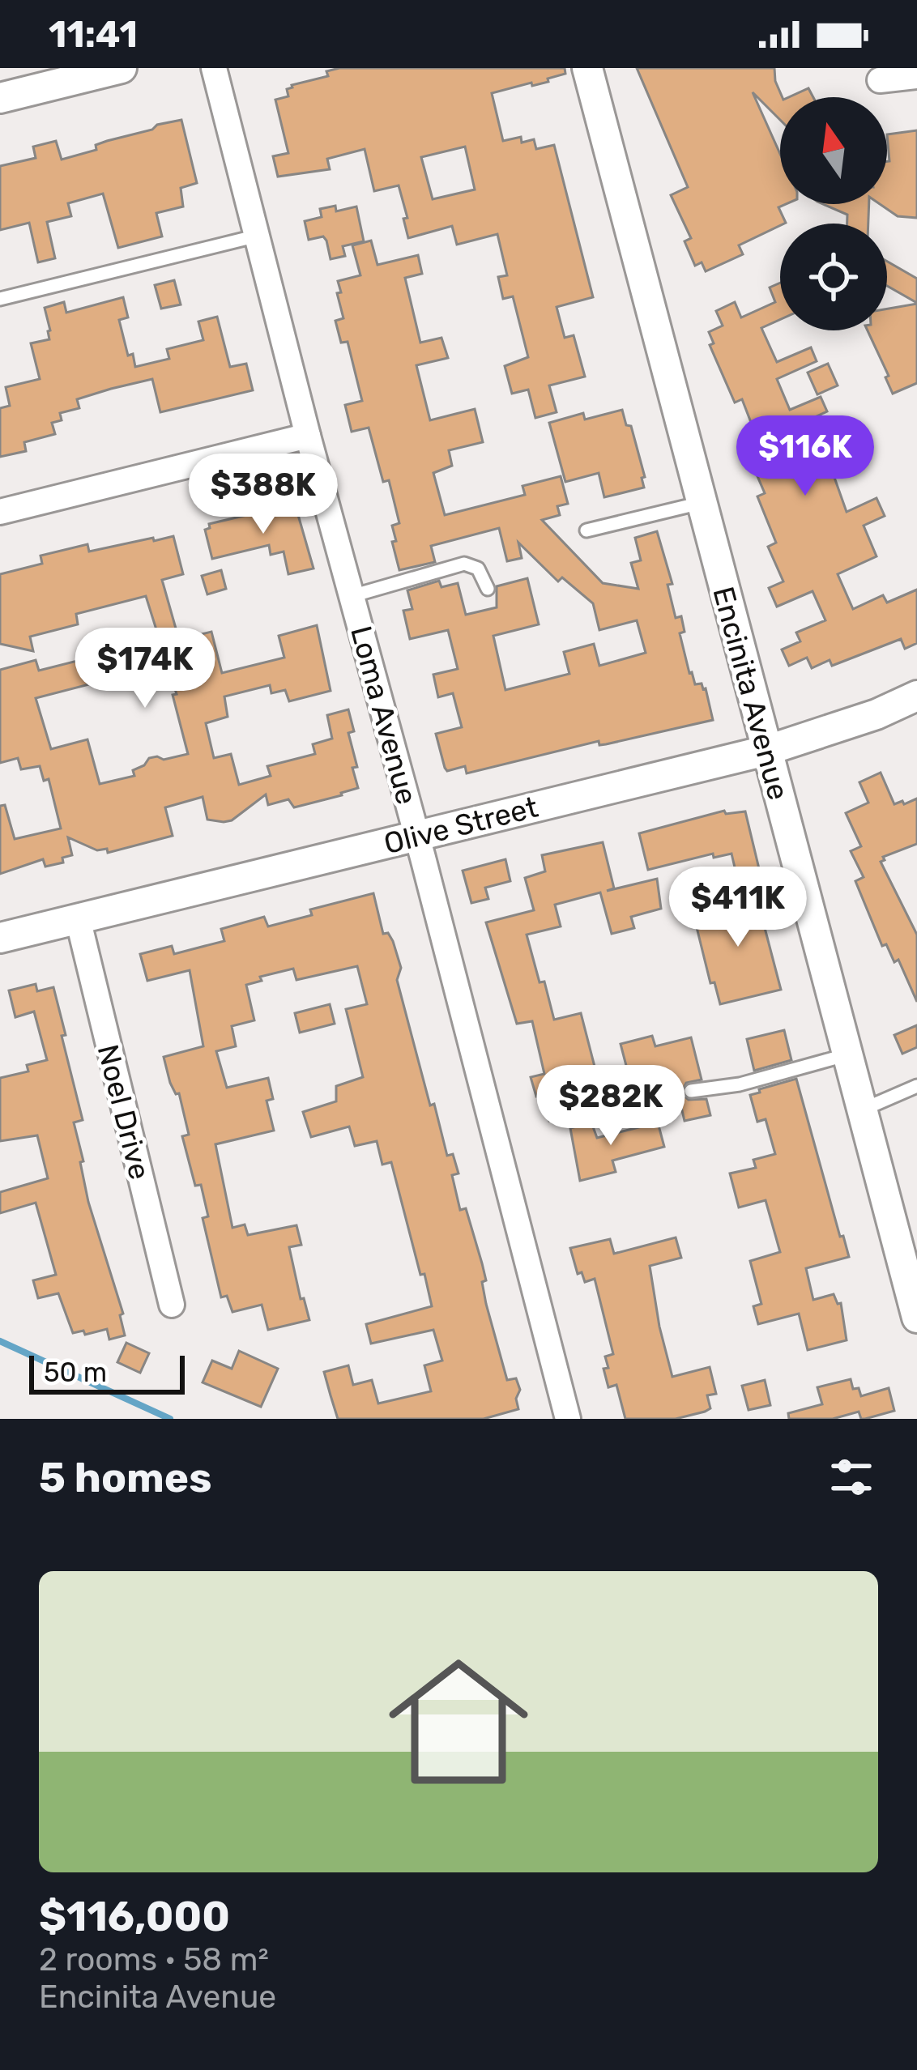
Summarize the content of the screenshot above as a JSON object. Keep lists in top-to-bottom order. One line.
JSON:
{"streets":{"street":["Encinita Avenue","Loma Avenue","Olive Street","Noel Drive"]},"crossings":[["Encinita Avenue","Olive Street"],["Loma Avenue","Olive Street"],["Olive Street","Noel Drive"]],"scale_bar":"50 m","north":"top","page":{"status":"11:41","price":["$116K","$388K","$174K","$411K","$282K"],"scale":"50 m","heading":"5 homes","list":[{"name":"$116,000","note":"2 rooms · 58 m² · Encinita Avenue"}]}}
